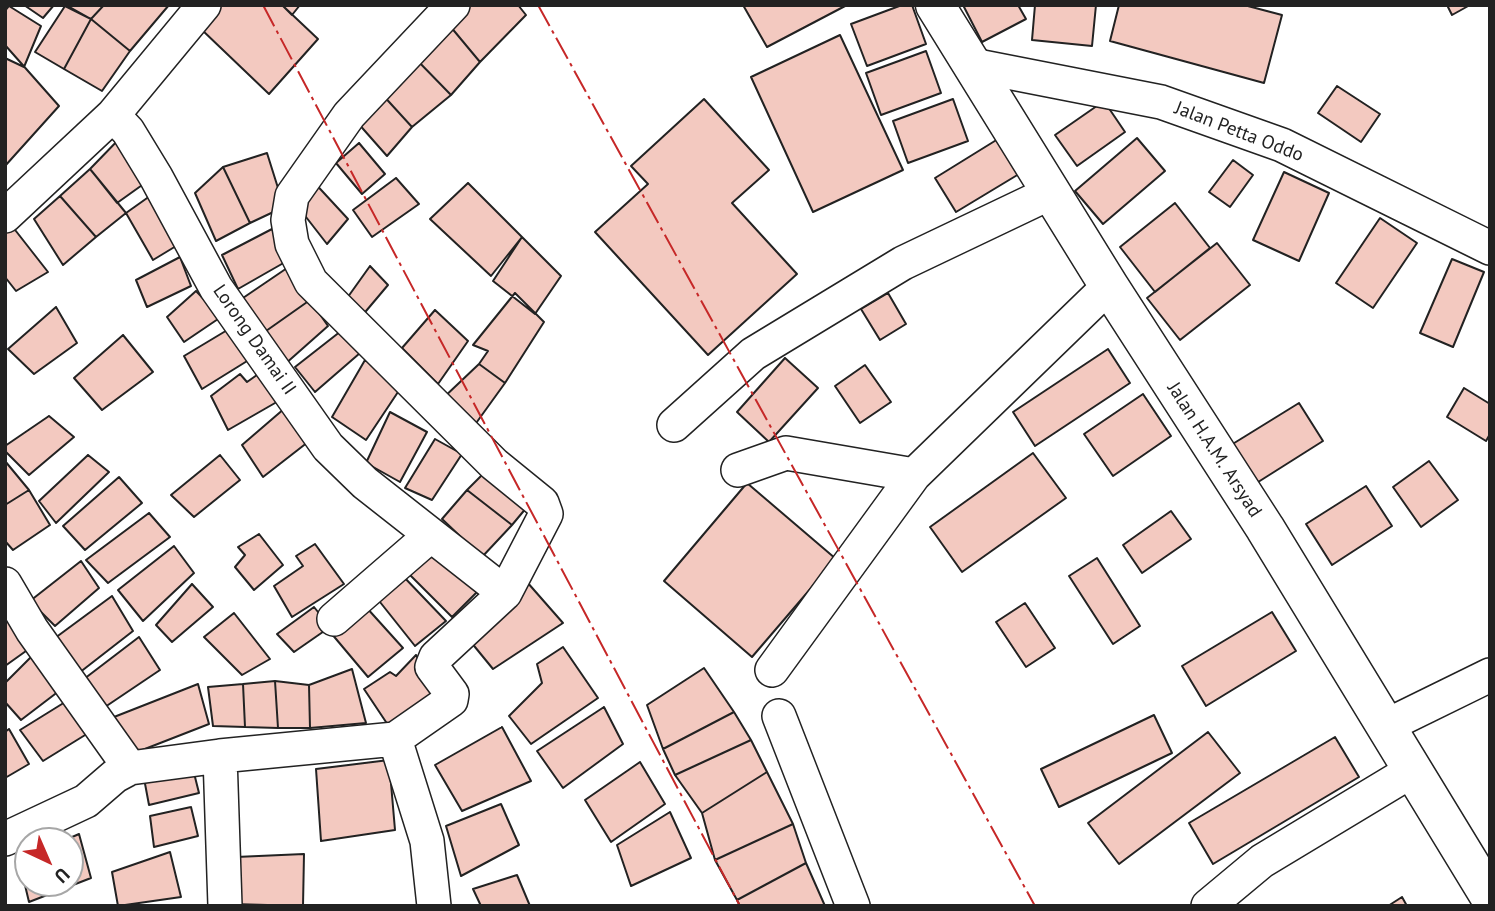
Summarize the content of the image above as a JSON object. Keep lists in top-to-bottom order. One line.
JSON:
{"streets":{"highway":["Jalan H.A.M. Arsyad"],"street":["Jalan Petta Oddo","Lorong Damai II"]},"crossings":[["Jalan Petta Oddo","Jalan H.A.M. Arsyad"]],"north":"bottom right"}
